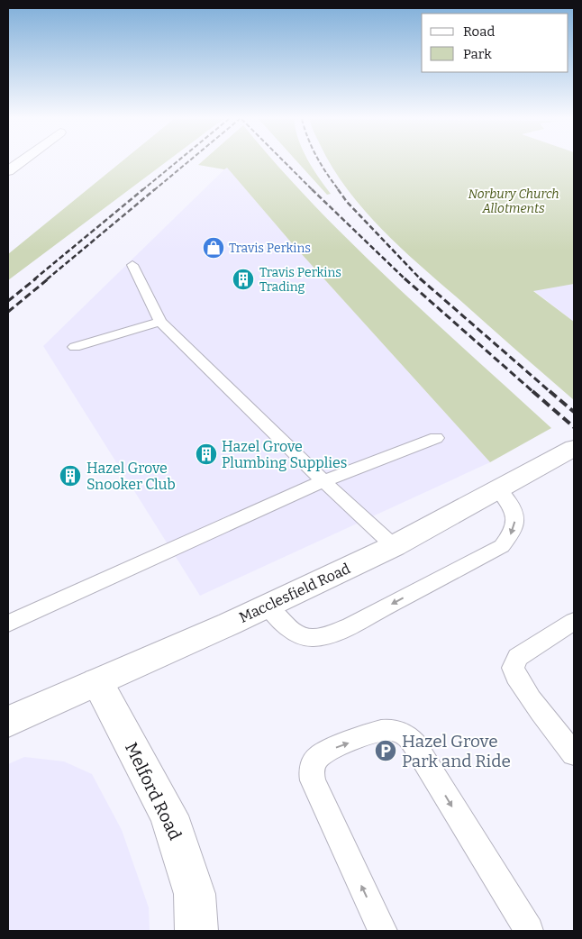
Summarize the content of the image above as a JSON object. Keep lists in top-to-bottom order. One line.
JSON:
{"streets":{"main road":["Macclesfield Road","Melford Road"]},"crossings":[["Macclesfield Road","Melford Road"]],"parks":["Norbury Church Allotments"],"places":{"shop":["Travis Perkins"],"building":["Travis Perkins Trading","Hazel Grove Plumbing Supplies","Hazel Grove Snooker Club"],"parking":["Hazel Grove Park and Ride"]},"legend":["Road","Park"]}
